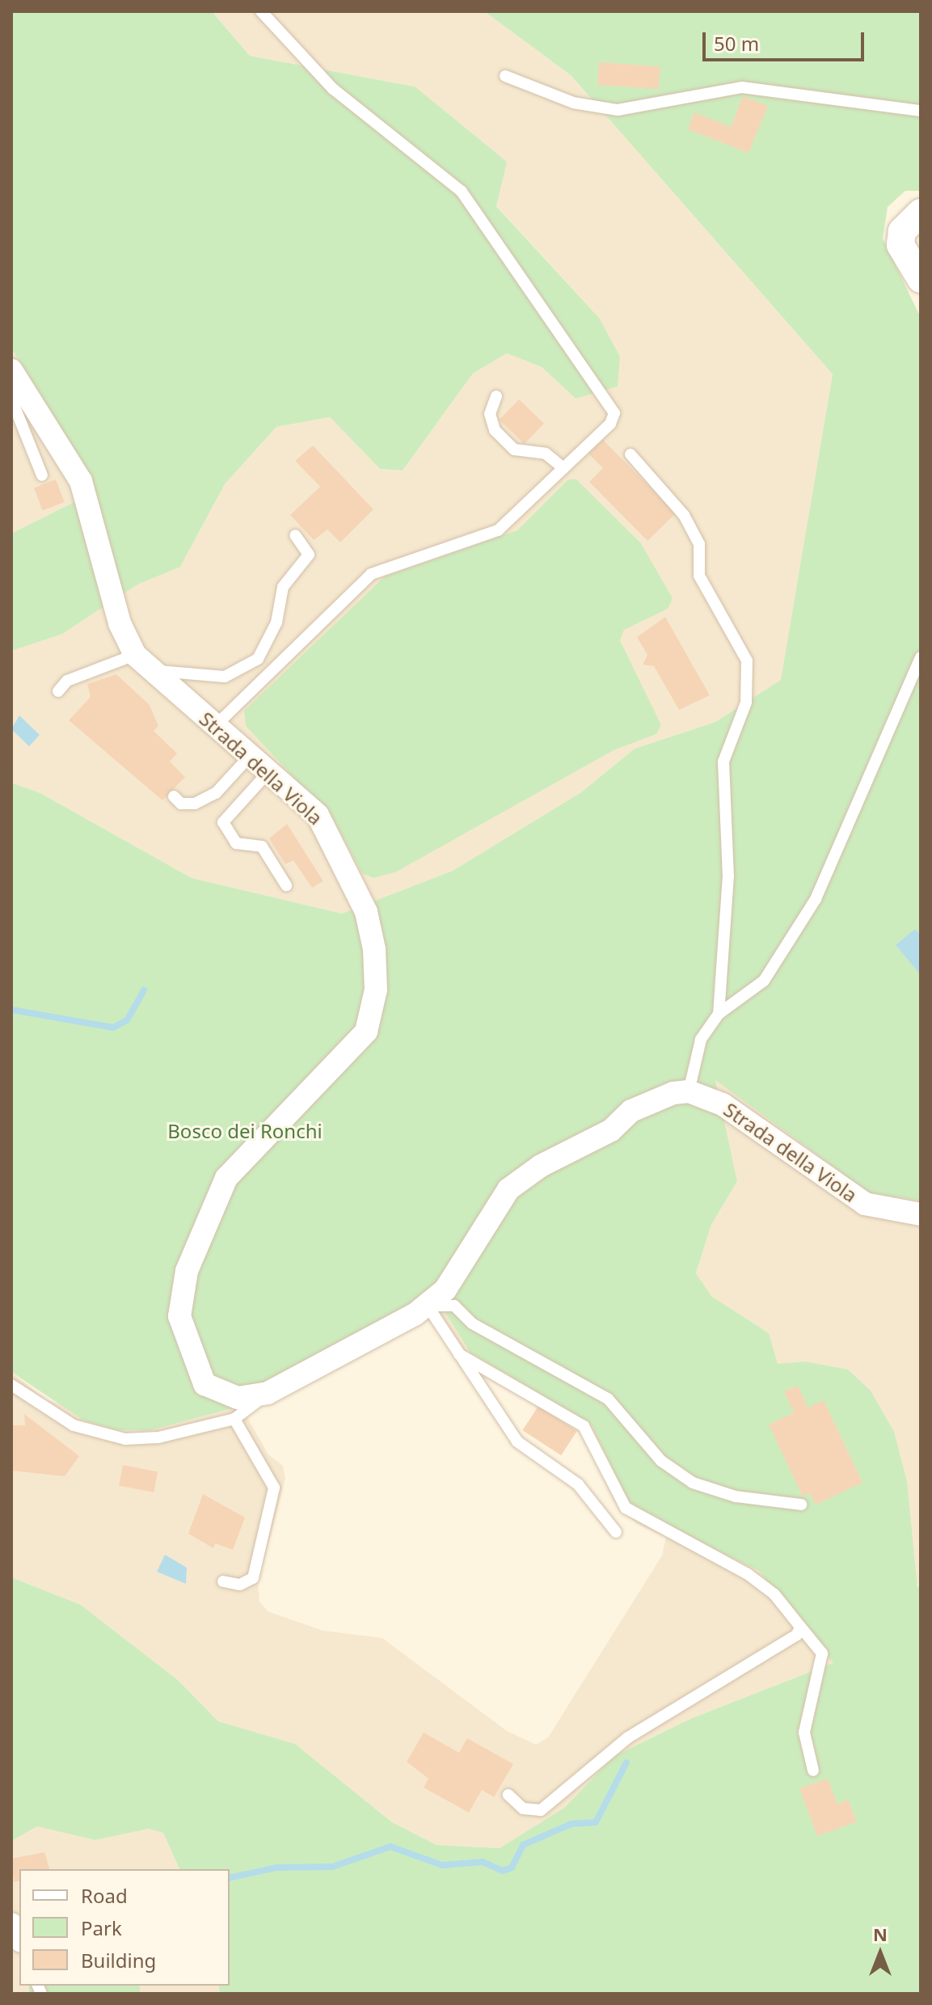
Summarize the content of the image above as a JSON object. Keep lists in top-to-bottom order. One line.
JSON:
{"streets":{"street":["Strada della Viola"]},"parks":["Bosco dei Ronchi"],"legend":["Road","Park","Building"],"scale_bar":"50 m","north":"top"}
